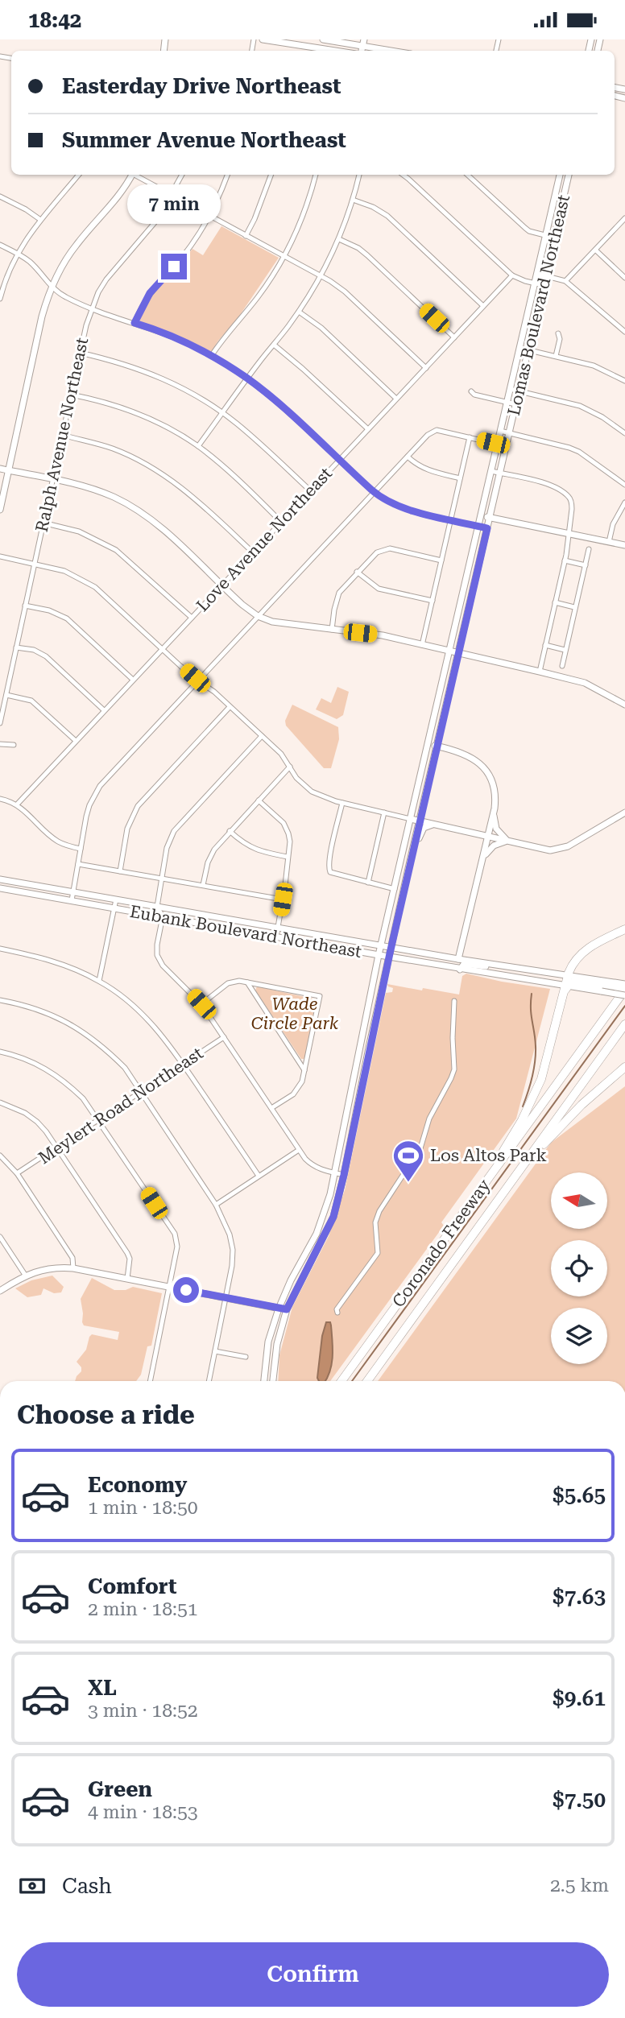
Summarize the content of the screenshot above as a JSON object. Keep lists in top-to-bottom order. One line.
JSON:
{"streets":{"highway":["Coronado Freeway"],"main road":["Lomas Boulevard Northeast","Eubank Boulevard Northeast"],"street":["Ralph Avenue Northeast","Love Avenue Northeast","Meylert Road Northeast"]},"crossings":[["Lomas Boulevard Northeast","Eubank Boulevard Northeast"]],"parks":["Wade Circle Park"],"places":{"sports":["Los Altos Park"]},"north":"left","page":{"status":"18:42","banner":["Easterday Drive Northeast","Summer Avenue Northeast"],"bubble":"7 min","heading":"Choose a ride","list":[{"name":"Economy","note":"1 min · 18:50","value":"$5.65"},{"name":"Comfort","note":"2 min · 18:51","value":"$7.63"},{"name":"XL","note":"3 min · 18:52","value":"$9.61"},{"name":"Green","note":"4 min · 18:53","value":"$7.50"}],"pay":["Cash","2.5 km"],"buttons":"Confirm"}}
